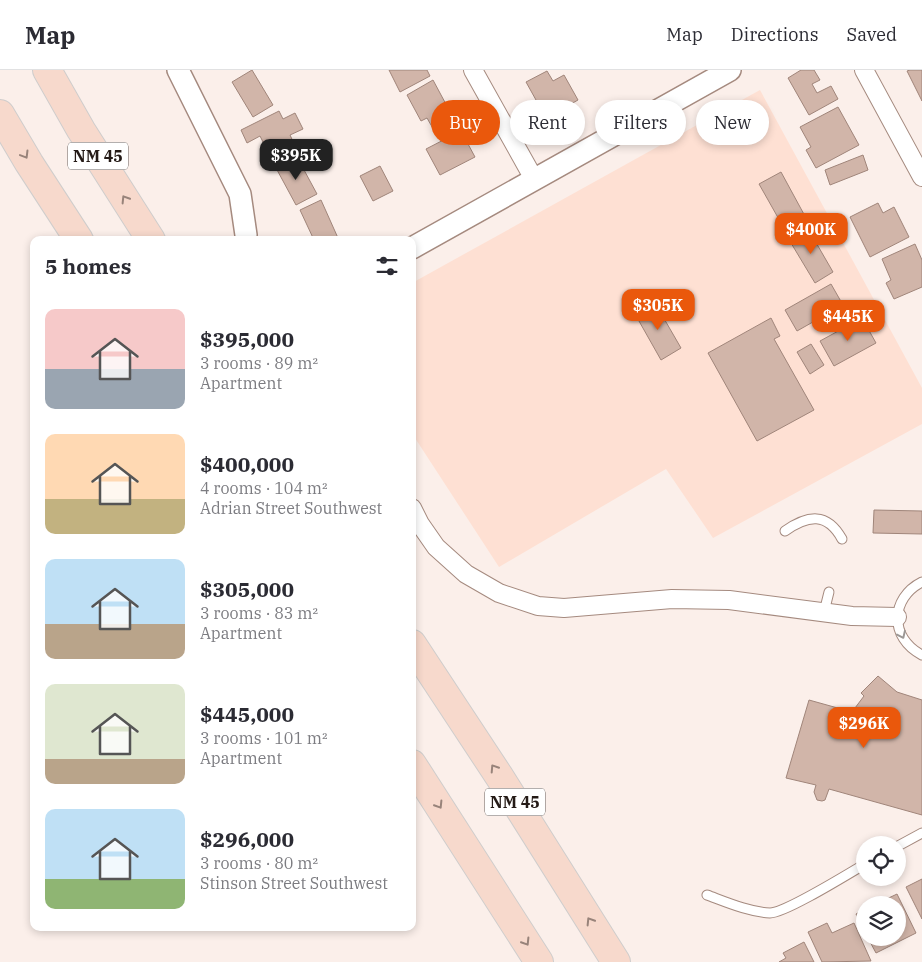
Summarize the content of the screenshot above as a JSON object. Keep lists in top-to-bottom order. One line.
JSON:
{"streets":{"main road":["NM 45"]},"page":{"header":"Map","nav":["Map","Directions","Saved"],"chip":["Buy","Rent","Filters","New"],"price":["$395K","$400K","$305K","$445K","$296K"],"heading":"5 homes","list":[{"name":"$395,000","note":"3 rooms · 89 m² · Apartment"},{"name":"$400,000","note":"4 rooms · 104 m² · Adrian Street Southwest"},{"name":"$305,000","note":"3 rooms · 83 m² · Apartment"},{"name":"$445,000","note":"3 rooms · 101 m² · Apartment"},{"name":"$296,000","note":"3 rooms · 80 m² · Stinson Street Southwest"}]}}
